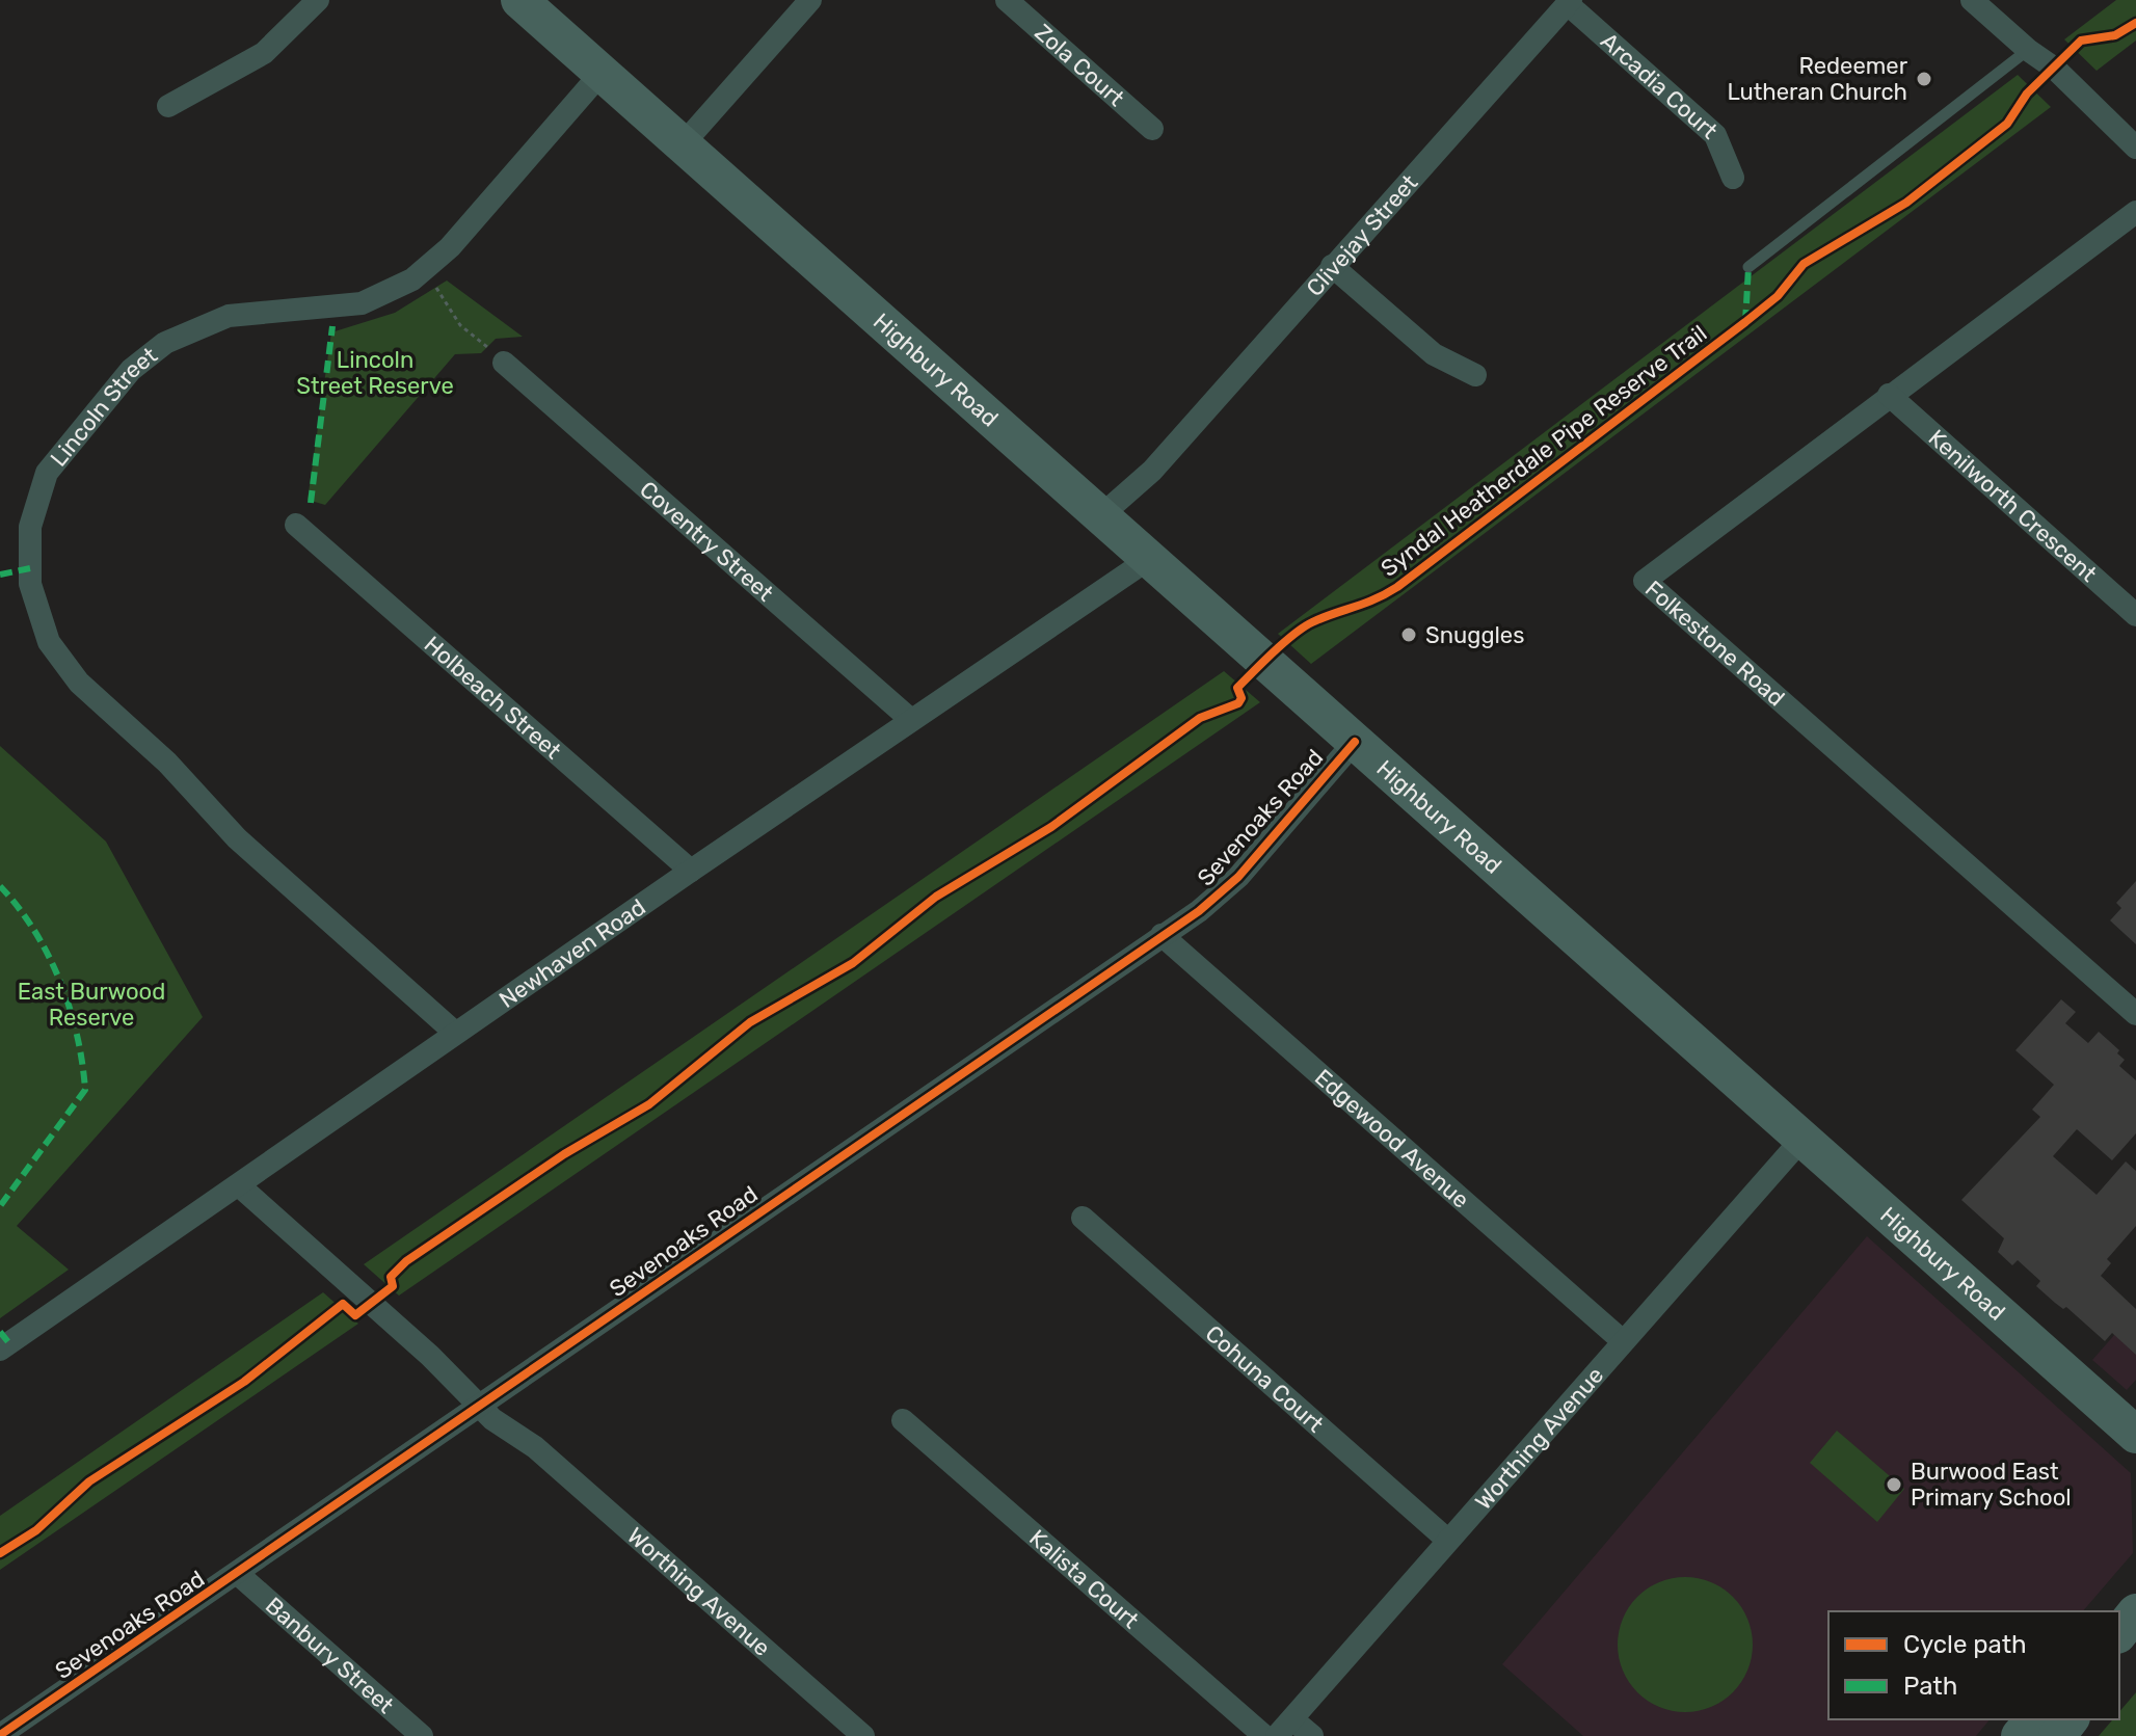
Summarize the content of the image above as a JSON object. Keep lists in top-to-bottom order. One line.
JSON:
{"streets":{"main road":["Highbury Road"],"street":["Zola Court","Arcadia Court","Clivejay Street","Lincoln Street","Kenilworth Crescent","Coventry Street","Folkestone Road","Holbeach Street","Sevenoaks Road","Newhaven Road","Edgewood Avenue","Cohuna Court","Worthing Avenue","Kalista Court","Banbury Street"],"cycle path":["Syndal Heatherdale Pipe Reserve Trail"]},"crossings":[["Arcadia Court","Clivejay Street"],["Clivejay Street","Highbury Road"],["Highbury Road","Lincoln Street"],["Highbury Road","Sevenoaks Road"],["Highbury Road","Newhaven Road"],["Highbury Road","Worthing Avenue"],["Lincoln Street","Newhaven Road"],["Kenilworth Crescent","Folkestone Road"],["Coventry Street","Newhaven Road"],["Holbeach Street","Newhaven Road"],["Sevenoaks Road","Edgewood Avenue"],["Sevenoaks Road","Worthing Avenue"],["Sevenoaks Road","Banbury Street"],["Newhaven Road","Worthing Avenue"],["Edgewood Avenue","Worthing Avenue"],["Cohuna Court","Worthing Avenue"]],"parks":["Lincoln Street Reserve","East Burwood Reserve"],"places":["Redeemer Lutheran Church","Snuggles","Burwood East Primary School"],"legend":["Cycle path","Path"]}
